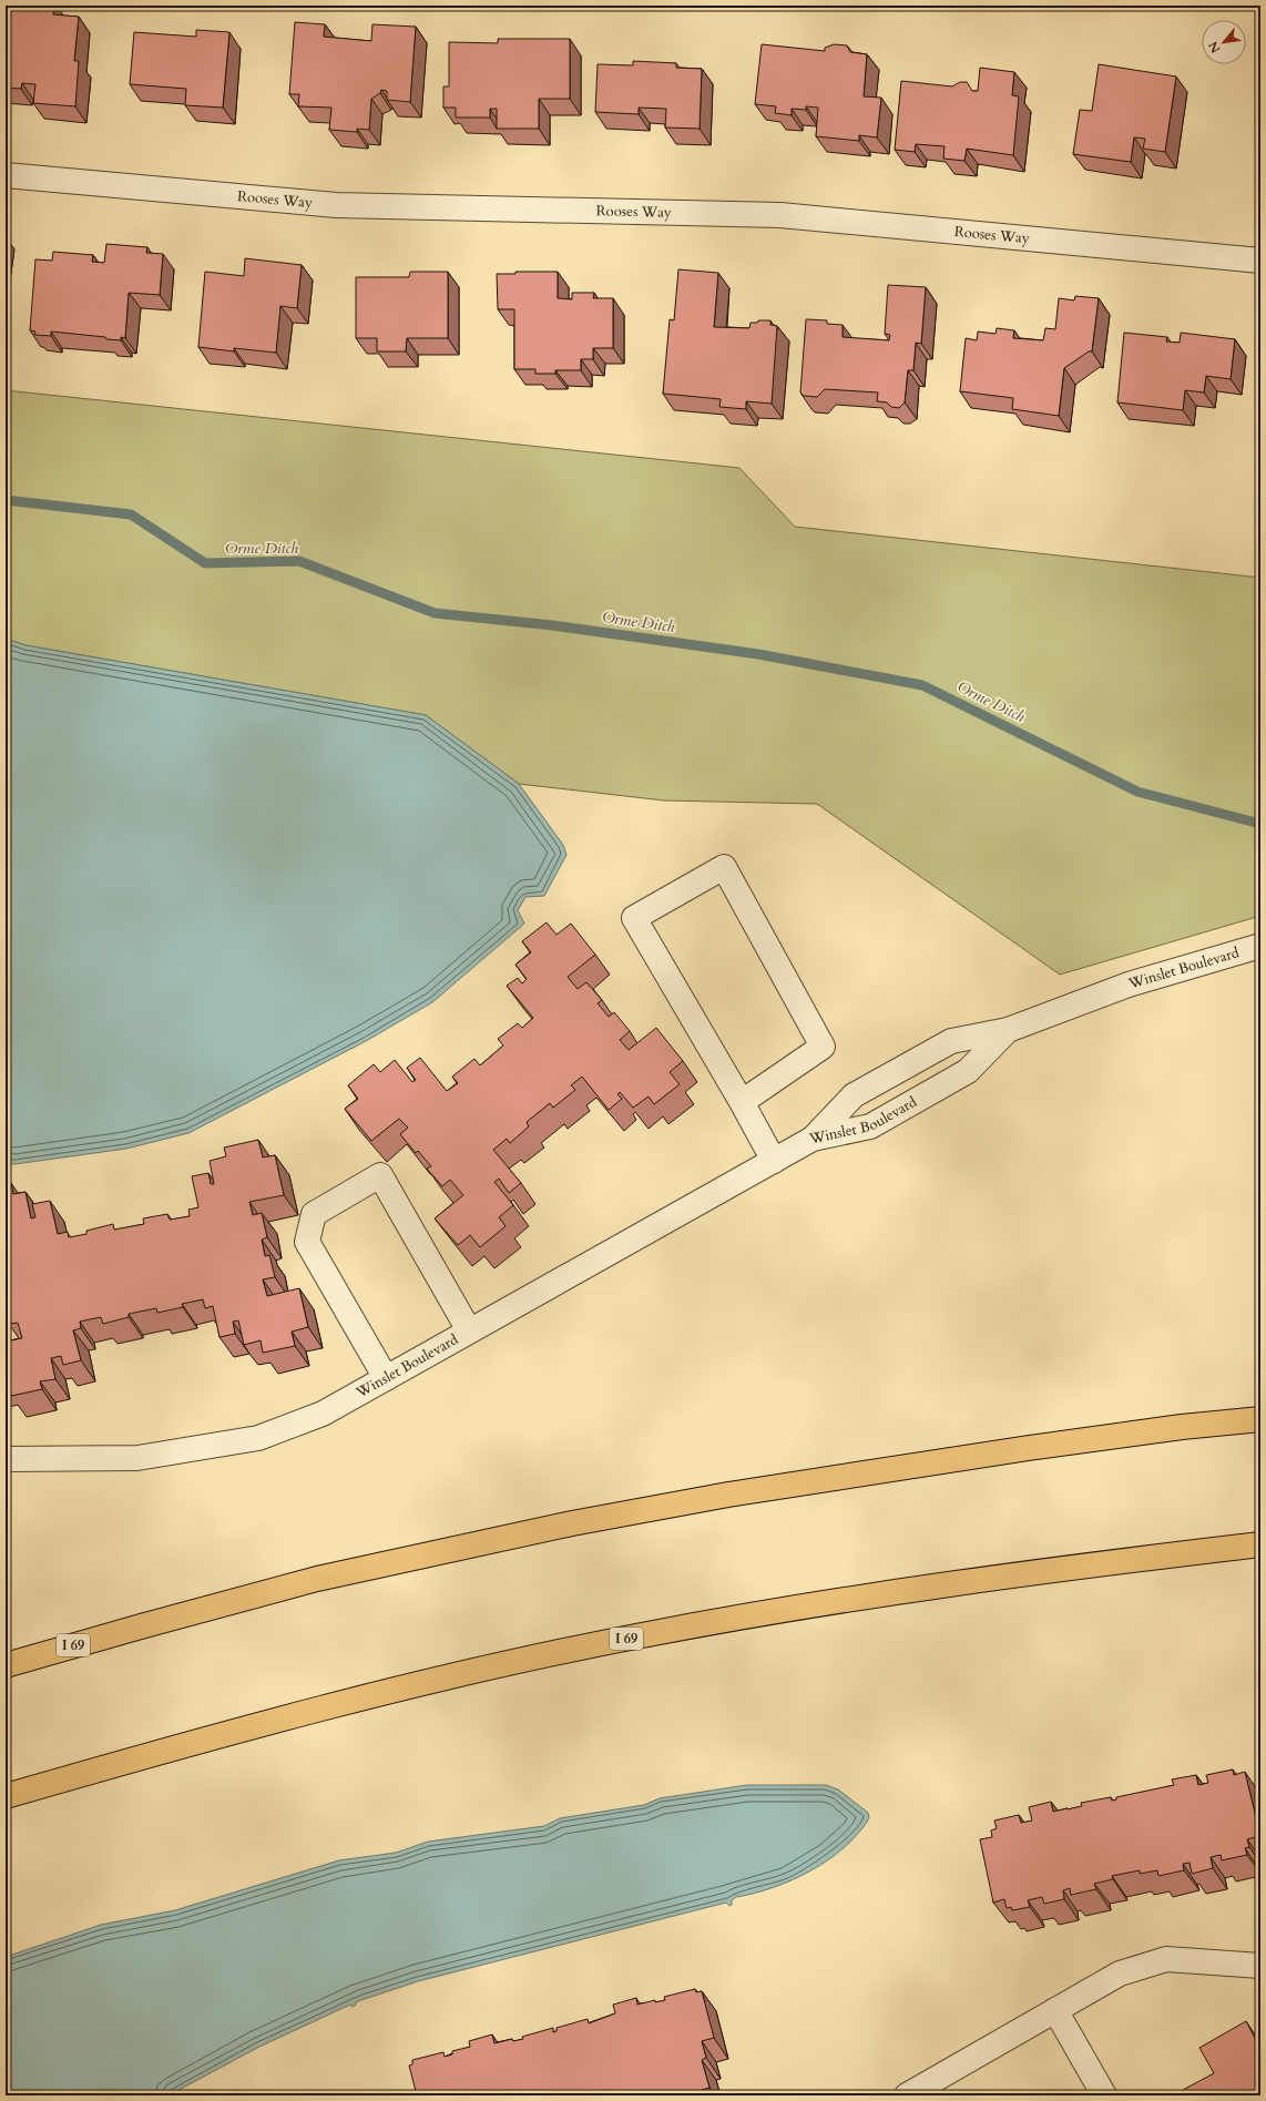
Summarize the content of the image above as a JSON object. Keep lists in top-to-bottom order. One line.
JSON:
{"streets":{"highway":["I 69"],"street":["Rooses Way","Winslet Boulevard"]},"water":["Orme Ditch"],"north":"bottom left"}
